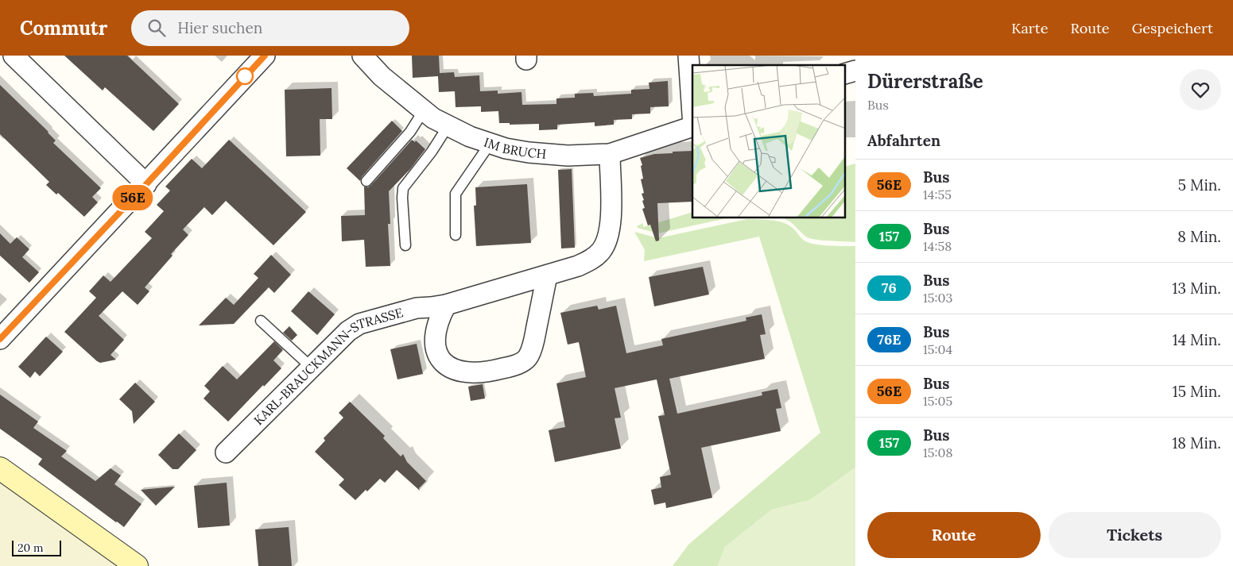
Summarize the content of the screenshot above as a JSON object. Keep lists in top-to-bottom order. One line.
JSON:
{"streets":{"street":["IM BRUCH","KARL-BRAUCKMANN-STRASSE"]},"crossings":[["IM BRUCH","KARL-BRAUCKMANN-STRASSE"]],"lines":["bus line 56E"],"scale_bar":"20 m","page":{"header":"Commutr","search":"Hier suchen","nav":["Karte","Route","Gespeichert"],"on_map":"56E","heading":[["Dürerstraße","Bus"],"Abfahrten"],"list":[{"mark":"56E","name":"Bus","note":"14:55","value":"5 Min."},{"mark":"157","name":"Bus","note":"14:58","value":"8 Min."},{"mark":"76","name":"Bus","note":"15:03","value":"13 Min."},{"mark":"76E","name":"Bus","note":"15:04","value":"14 Min."},{"mark":"56E","name":"Bus","note":"15:05","value":"15 Min."},{"mark":"157","name":"Bus","note":"15:08","value":"18 Min."}],"buttons":["Route","Tickets"],"scale":"20 m"}}
